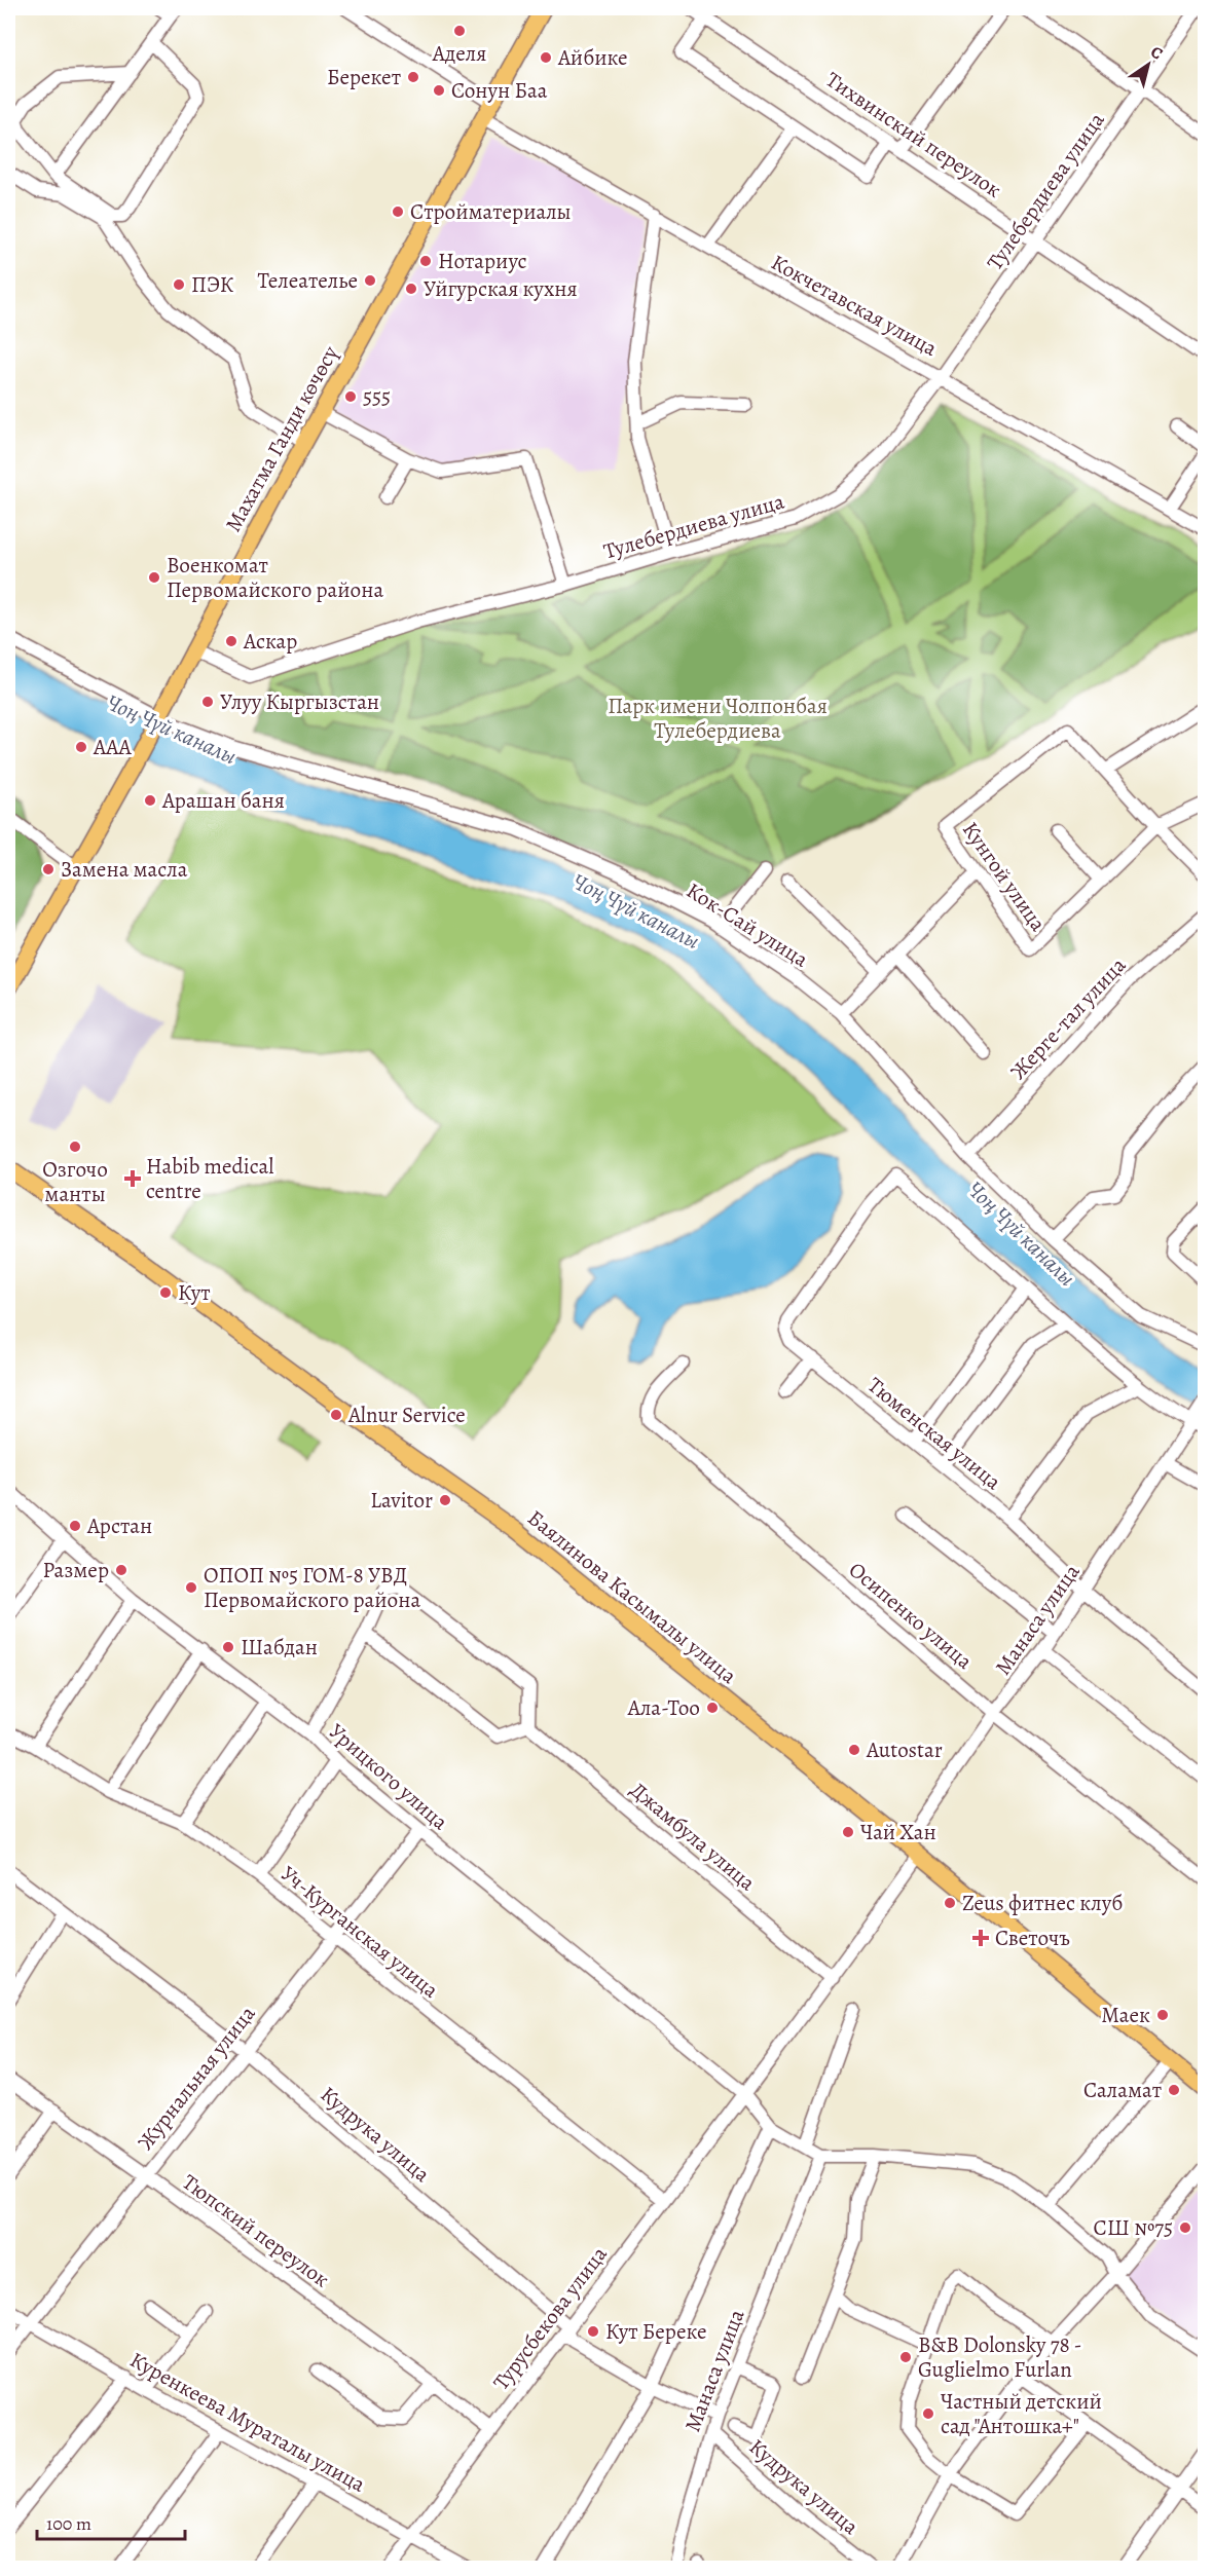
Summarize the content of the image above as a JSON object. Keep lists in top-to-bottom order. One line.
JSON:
{"streets":{"main road":["Махатма Ганди көчөсү","Баялинова Касымалы улица"],"street":["Тихвинский переулок","Тулебердиева улица","Кокчетавская улица","Кунгой улица","Кок-Сай улица","Жерге-тал улица","Тюменская улица","Осипенко улица","Манаса улица","Урицкого улица","Джамбула улица","Уч-Курганская улица","Журнальная улица","Кудрука улица","Тюпский переулок","Турусбекова улица","Куренкеева Мураталы улица"]},"crossings":[["Тихвинский переулок","Тулебердиева улица"],["Тулебердиева улица","Кокчетавская улица"],["Тулебердиева улица","Махатма Ганди көчөсү"],["Кокчетавская улица","Махатма Ганди көчөсү"],["Махатма Ганди көчөсү","Кок-Сай улица"],["Кок-Сай улица","Жерге-тал улица"],["Тюменская улица","Манаса улица"],["Баялинова Касымалы улица","Манаса улица"],["Осипенко улица","Манаса улица"],["Манаса улица","Кудрука улица"],["Урицкого улица","Журнальная улица"],["Урицкого улица","Турусбекова улица"],["Уч-Курганская улица","Журнальная улица"],["Уч-Курганская улица","Турусбекова улица"],["Журнальная улица","Кудрука улица"],["Журнальная улица","Тюпский переулок"],["Журнальная улица","Куренкеева Мураталы улица"],["Кудрука улица","Турусбекова улица"],["Тюпский переулок","Турусбекова улица"],["Турусбекова улица","Куренкеева Мураталы улица"]],"water":["Чоң Чүй каналы"],"parks":["Парк имени Чолпонбая Тулебердиева"],"places":{"other":["Аделя","Айбике","Берекет","Сонун Баа","Стройматериалы","Нотариус","Телеателье","ПЭК","Уйгурская кухня","555","Военкомат Первомайского района","Аскар","Улуу Кыргызстан","ААА","Арашан баня","Замена масла","Озгочо манты","Кут","Alnur Service","Lavitor","Арстан","Размер","ОПОП №5 ГОМ-8 УВД Первомайского района","Шабдан","Ала-Тоо","Autostar","Чай Хан","Zeus фитнес клуб","Маек","Саламат","СШ №75","Кут Береке","B&B Dolonsky 78 - Guglielmo Furlan","Частный детский сад \"Антошка+\""],"health":["Habib medical centre","Светочъ"]},"scale_bar":"100 m","north":"top right"}
